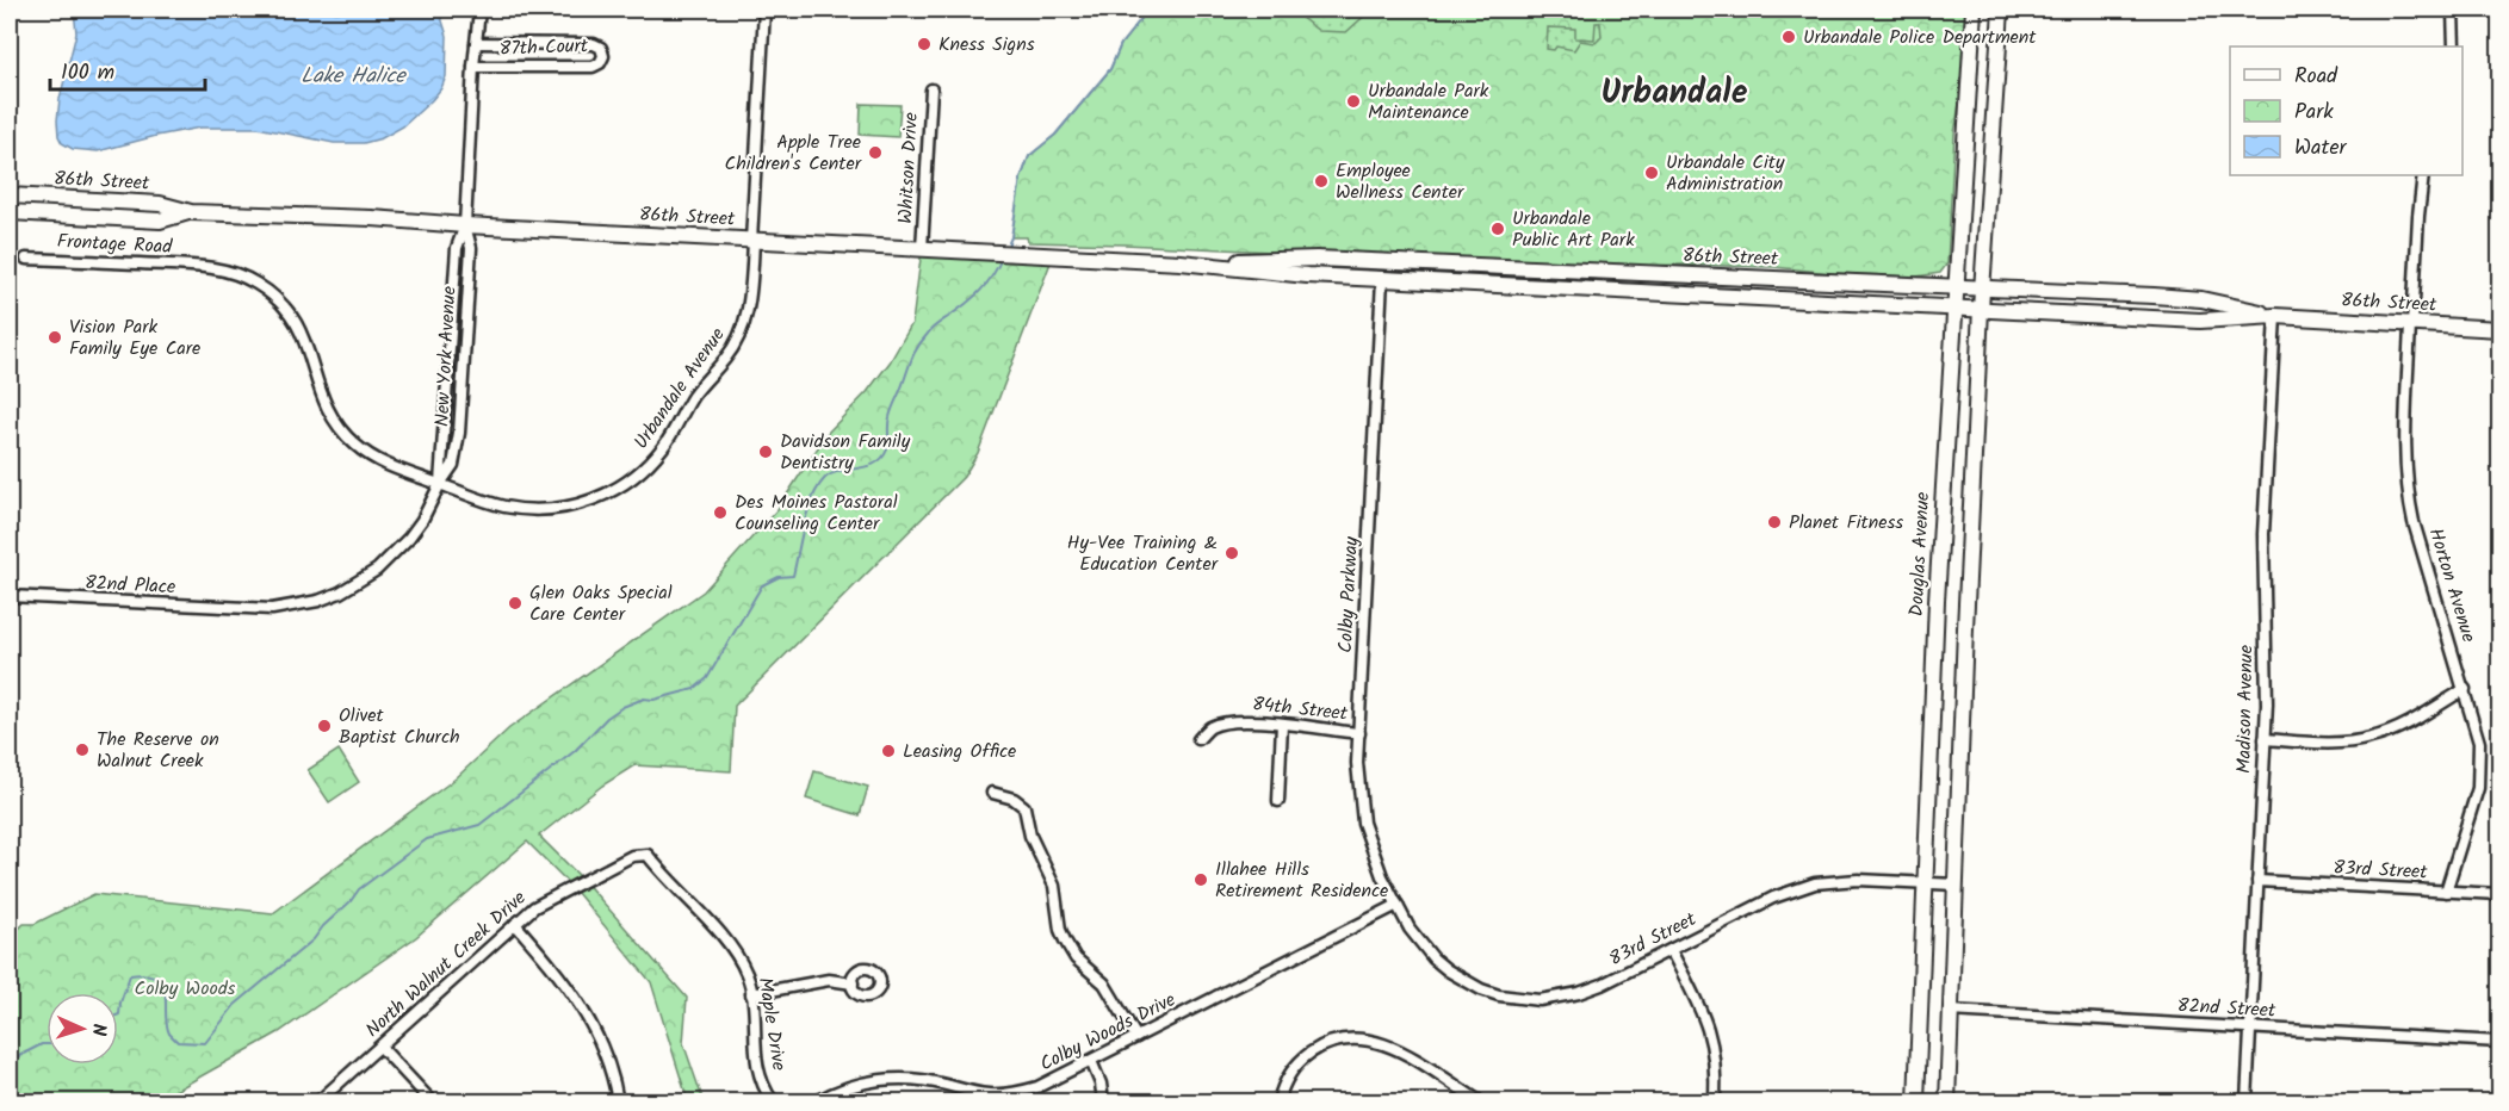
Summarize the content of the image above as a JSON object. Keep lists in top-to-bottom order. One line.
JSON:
{"streets":{"main road":["86th Street","Douglas Avenue"],"street":["87th Court","Whitson Drive","Frontage Road","New York Avenue","Urbandale Avenue","82nd Place","Horton Avenue","Colby Parkway","84th Street","Madison Avenue","83rd Street","North Walnut Creek Drive","82nd Street","Maple Drive","Colby Woods Drive"]},"crossings":[["87th Court","New York Avenue"],["Whitson Drive","86th Street"],["86th Street","New York Avenue"],["86th Street","Urbandale Avenue"],["86th Street","Douglas Avenue"],["86th Street","Horton Avenue"],["86th Street","Colby Parkway"],["86th Street","Madison Avenue"],["Frontage Road","Urbandale Avenue"],["New York Avenue","Urbandale Avenue"],["New York Avenue","82nd Place"],["Douglas Avenue","83rd Street"],["Horton Avenue","83rd Street"],["Colby Parkway","84th Street"],["Colby Parkway","83rd Street"],["Colby Parkway","Colby Woods Drive"],["Madison Avenue","83rd Street"],["Madison Avenue","82nd Street"],["83rd Street","Colby Woods Drive"],["North Walnut Creek Drive","Maple Drive"]],"districts":["Urbandale"],"water":["Lake Halice"],"parks":["Colby Woods"],"places":["Urbandale Police Department","Kness Signs","Urbandale Park Maintenance","Apple Tree Children's Center","Urbandale City Administration","Employee Wellness Center","Urbandale Public Art Park","Vision Park Family Eye Care","Davidson Family Dentistry","Des Moines Pastoral Counseling Center","Planet Fitness","Hy-Vee Training & Education Center","Glen Oaks Special Care Center","Olivet Baptist Church","The Reserve on Walnut Creek","Leasing Office","Illahee Hills Retirement Residence"],"legend":["Road","Park","Water"],"scale_bar":"100 m","north":"right"}
